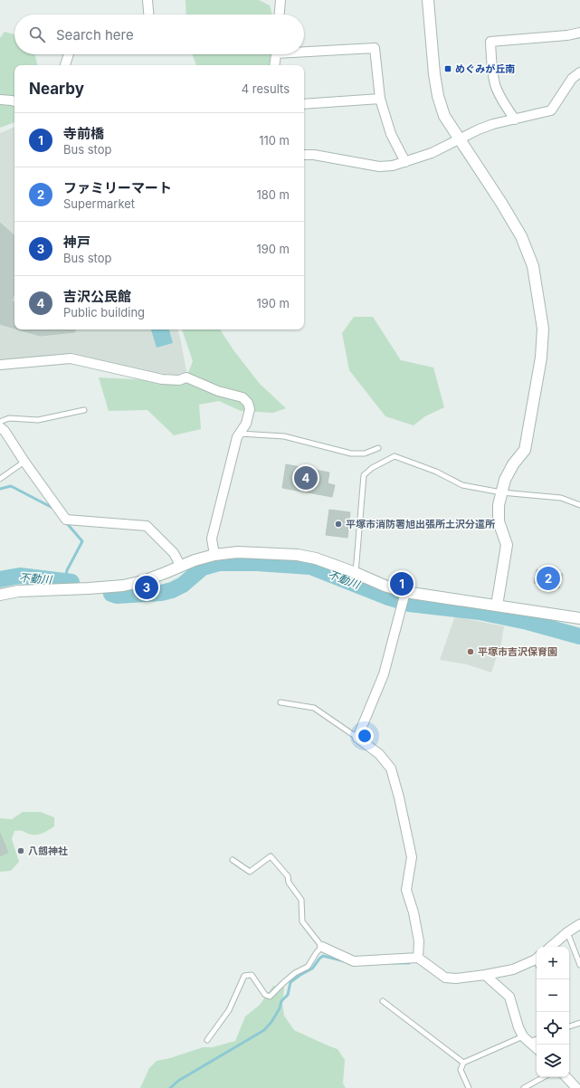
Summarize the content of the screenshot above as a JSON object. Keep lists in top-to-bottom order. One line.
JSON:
{"water":["不動川"],"places":{"transit":["めぐみが丘南"],"other":["平塚市消防署旭出張所土沢分遣所","平塚市吉沢保育園","八劔神社"]},"page":{"search":"Search here","heading":["Nearby","4 results"],"list":[{"mark":"1","name":"寺前橋","note":"Bus stop","value":"110 m"},{"mark":"2","name":"ファミリーマート","note":"Supermarket","value":"180 m"},{"mark":"3","name":"神戸","note":"Bus stop","value":"190 m"},{"mark":"4","name":"吉沢公民館","note":"Public building","value":"190 m"}],"pins":["4","2","1","3"],"map_buttons":["+","−"]}}
